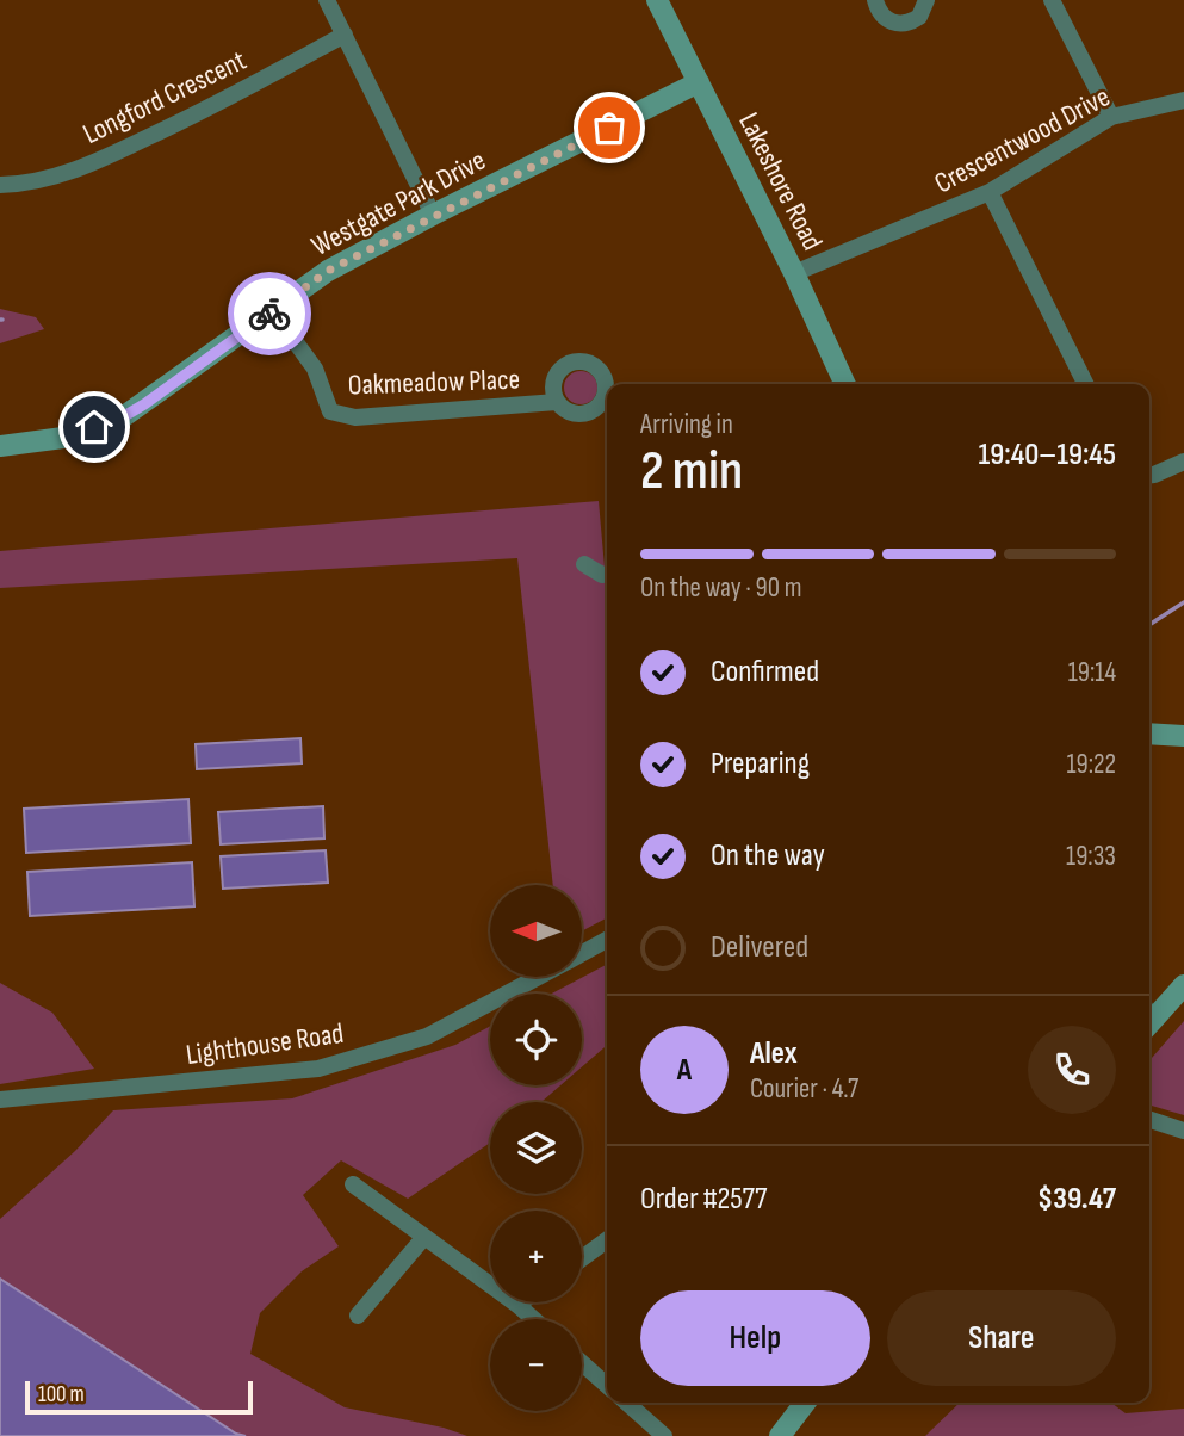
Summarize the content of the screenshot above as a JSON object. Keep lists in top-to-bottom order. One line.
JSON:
{"streets":{"street":["Longford Crescent","Crescentwood Drive","Lakeshore Road","Westgate Park Drive","Oakmeadow Place","Lighthouse Road"]},"crossings":[["Crescentwood Drive","Lakeshore Road"],["Lakeshore Road","Westgate Park Drive"],["Westgate Park Drive","Oakmeadow Place"]],"scale_bar":"100 m","north":"left","page":{"heading":["2 min","Arriving in","19:40–19:45"],"panel":["Alex","Courier · 4.7","Order #2577","$39.47"],"bar":"On the way · 90 m","list":[["Confirmed","19:14"],["Preparing","19:22"],["On the way","19:33"],"Delivered"],"map_buttons":["+","−"],"round":"A","buttons":["Help","Share"],"scale":"100 m"}}
